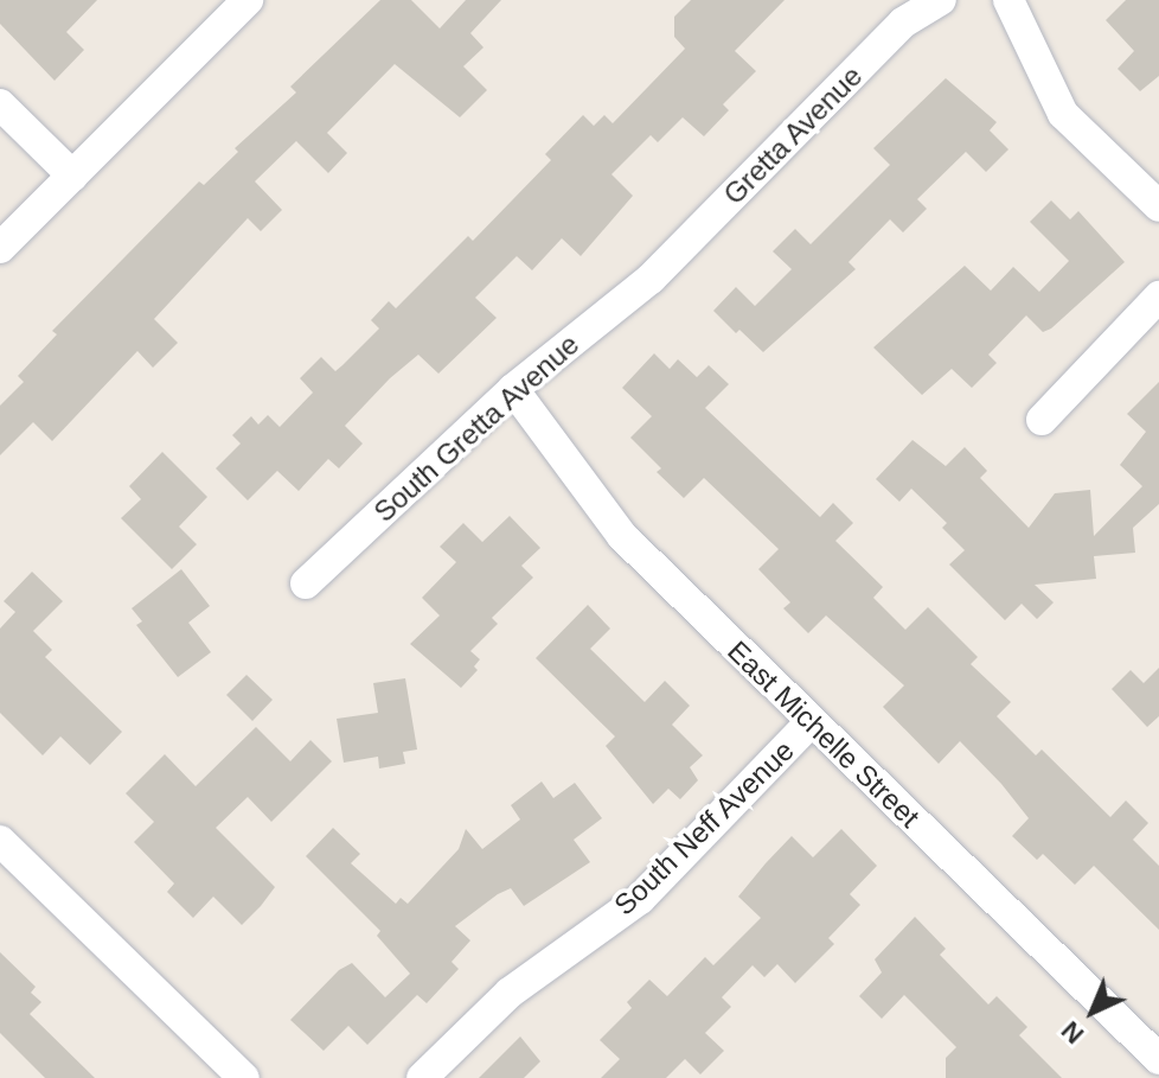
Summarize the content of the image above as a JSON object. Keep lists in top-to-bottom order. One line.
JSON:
{"streets":{"street":["Gretta Avenue","South Gretta Avenue","East Michelle Street","South Neff Avenue"]},"crossings":[["Gretta Avenue","South Gretta Avenue"],["South Gretta Avenue","East Michelle Street"],["East Michelle Street","South Neff Avenue"]],"north":"bottom left"}
